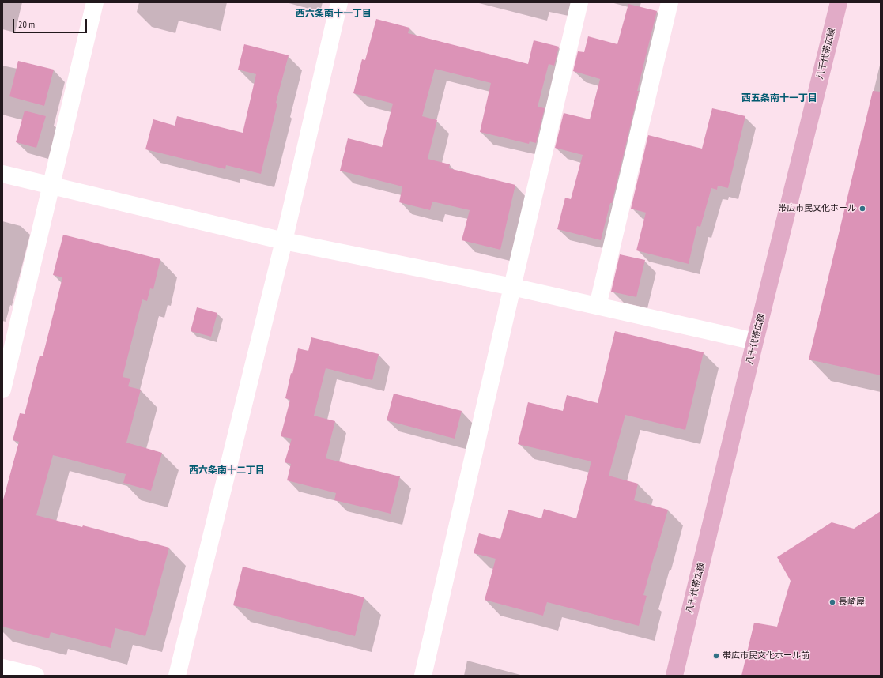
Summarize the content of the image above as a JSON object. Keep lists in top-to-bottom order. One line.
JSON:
{"streets":{"main road":["八千代帯広線"]},"districts":["西六条南十一丁目","西五条南十一丁目","西六条南十二丁目"],"places":["帯広市民文化ホール","長崎屋","帯広市民文化ホール前"],"scale_bar":"20 m"}
